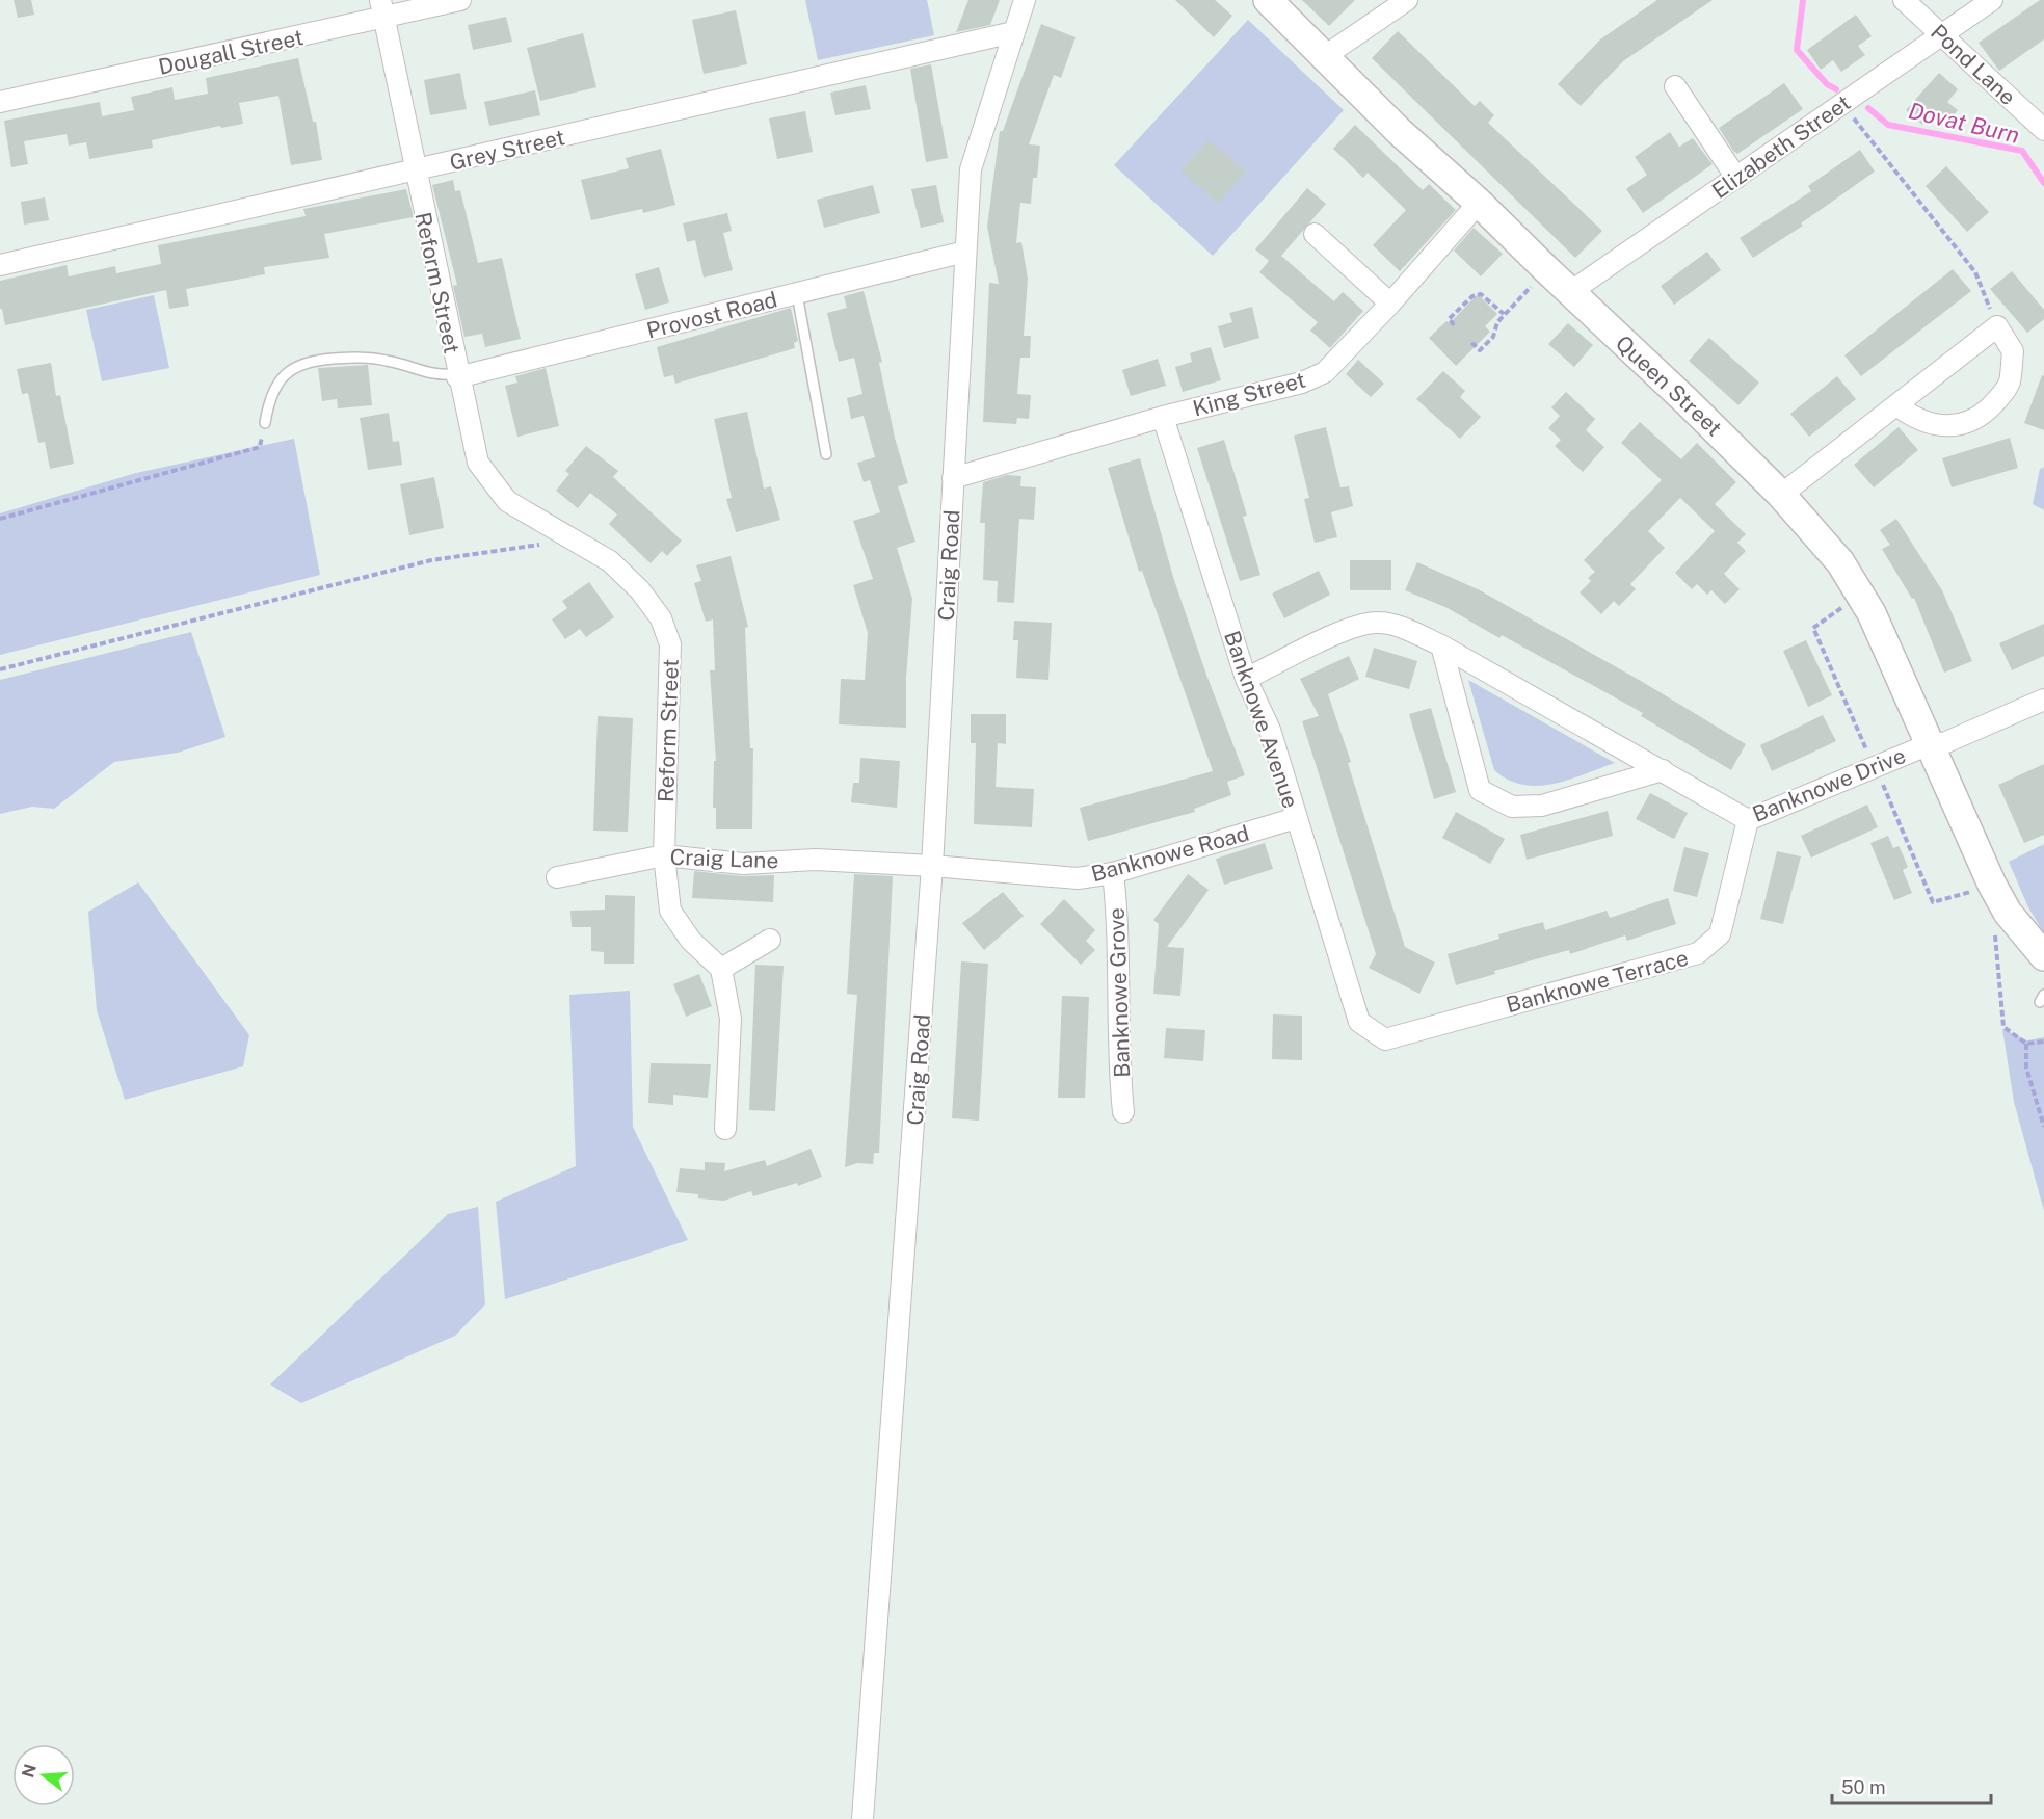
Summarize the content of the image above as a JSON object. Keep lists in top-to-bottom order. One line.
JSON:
{"streets":{"main road":["Queen Street"],"street":["Dougall Street","Pond Lane","Elizabeth Street","Grey Street","Reform Street","Provost Road","King Street","Craig Road","Banknowe Avenue","Banknowe Drive","Banknowe Road","Craig Lane","Banknowe Terrace","Banknowe Grove"]},"crossings":[["Dougall Street","Reform Street"],["Pond Lane","Elizabeth Street"],["Elizabeth Street","Queen Street"],["Grey Street","Reform Street"],["Grey Street","Craig Road"],["Reform Street","Provost Road"],["Reform Street","Craig Lane"],["Provost Road","Craig Road"],["Queen Street","King Street"],["Queen Street","Banknowe Drive"],["King Street","Craig Road"],["King Street","Banknowe Avenue"],["Craig Road","Banknowe Road"],["Craig Road","Craig Lane"],["Banknowe Avenue","Banknowe Drive"],["Banknowe Avenue","Banknowe Road"],["Banknowe Avenue","Banknowe Terrace"],["Banknowe Drive","Banknowe Terrace"],["Banknowe Road","Craig Lane"],["Banknowe Road","Banknowe Grove"]],"water":["Dovat Burn"],"scale_bar":"50 m","north":"left"}
